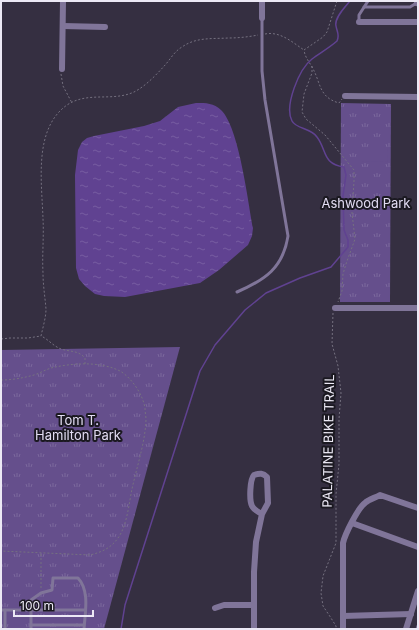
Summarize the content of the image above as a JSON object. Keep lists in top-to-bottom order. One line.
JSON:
{"streets":{"path":["PALATINE BIKE TRAIL"]},"parks":["Ashwood Park","Tom T. Hamilton Park"],"scale_bar":"100 m"}
